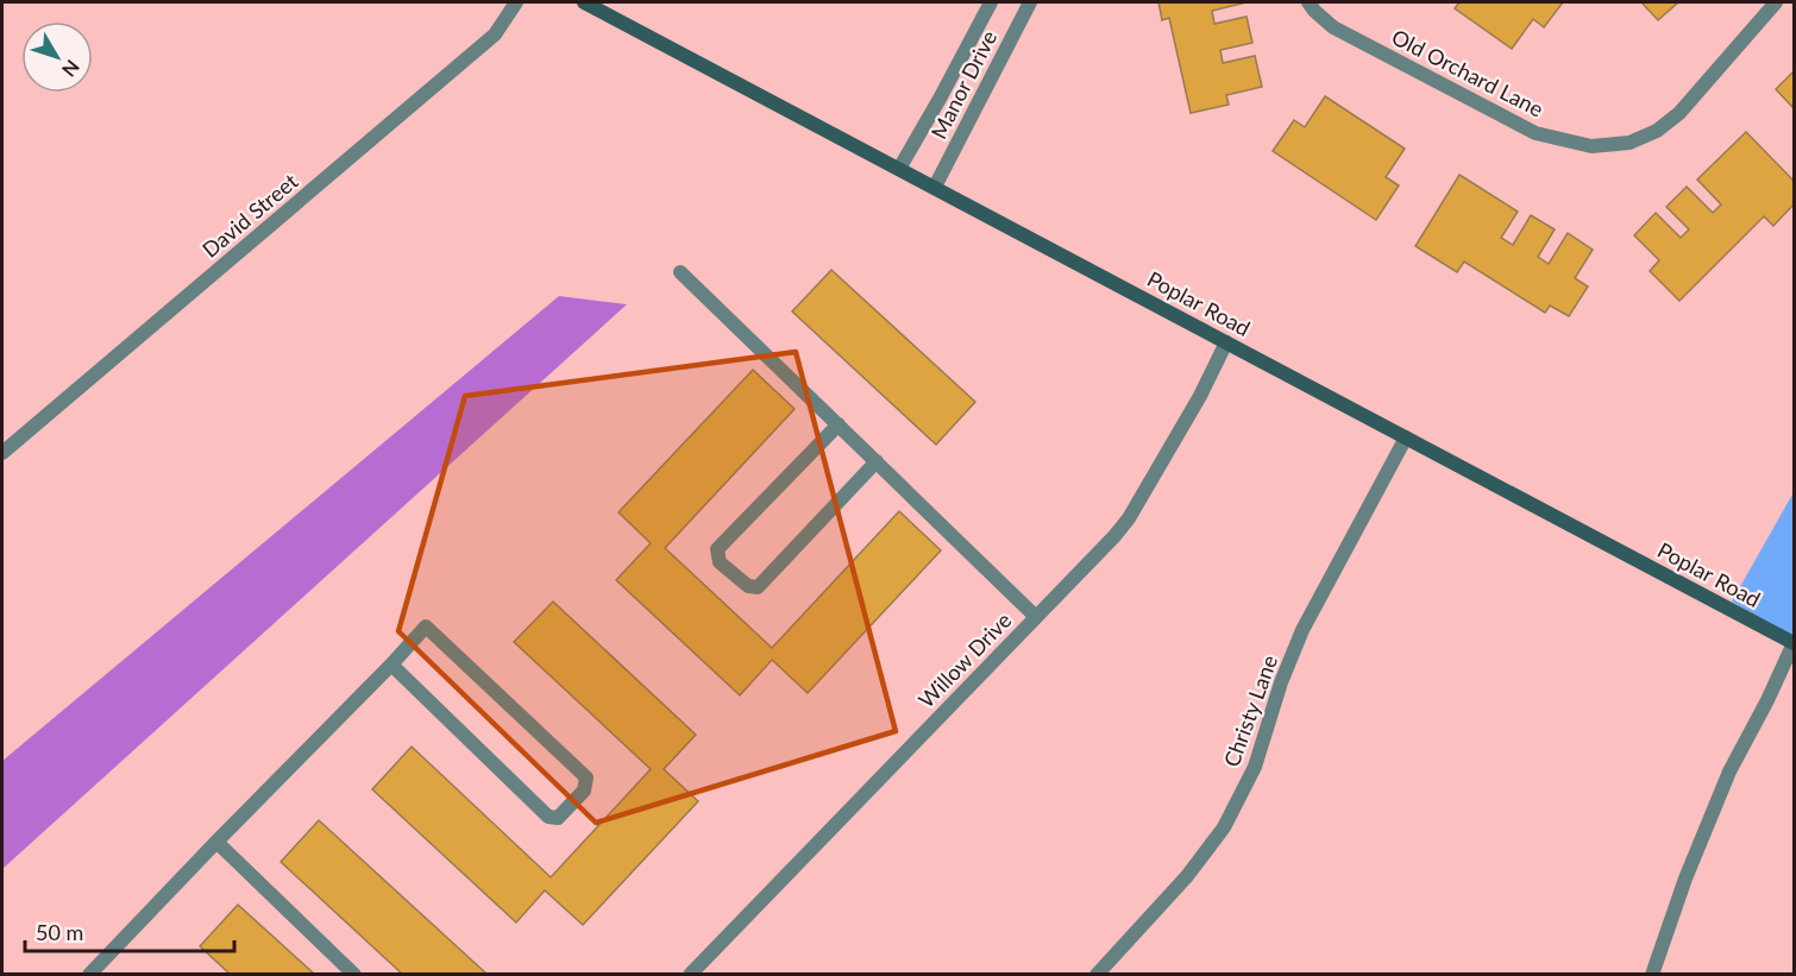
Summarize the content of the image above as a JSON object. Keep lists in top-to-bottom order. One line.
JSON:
{"streets":{"street":["Old Orchard Lane","Manor Drive","David Street","Poplar Road","Willow Drive","Christy Lane"]},"crossings":[["Manor Drive","Poplar Road"],["Poplar Road","Willow Drive"],["Poplar Road","Christy Lane"]],"scale_bar":"50 m","north":"bottom right"}
